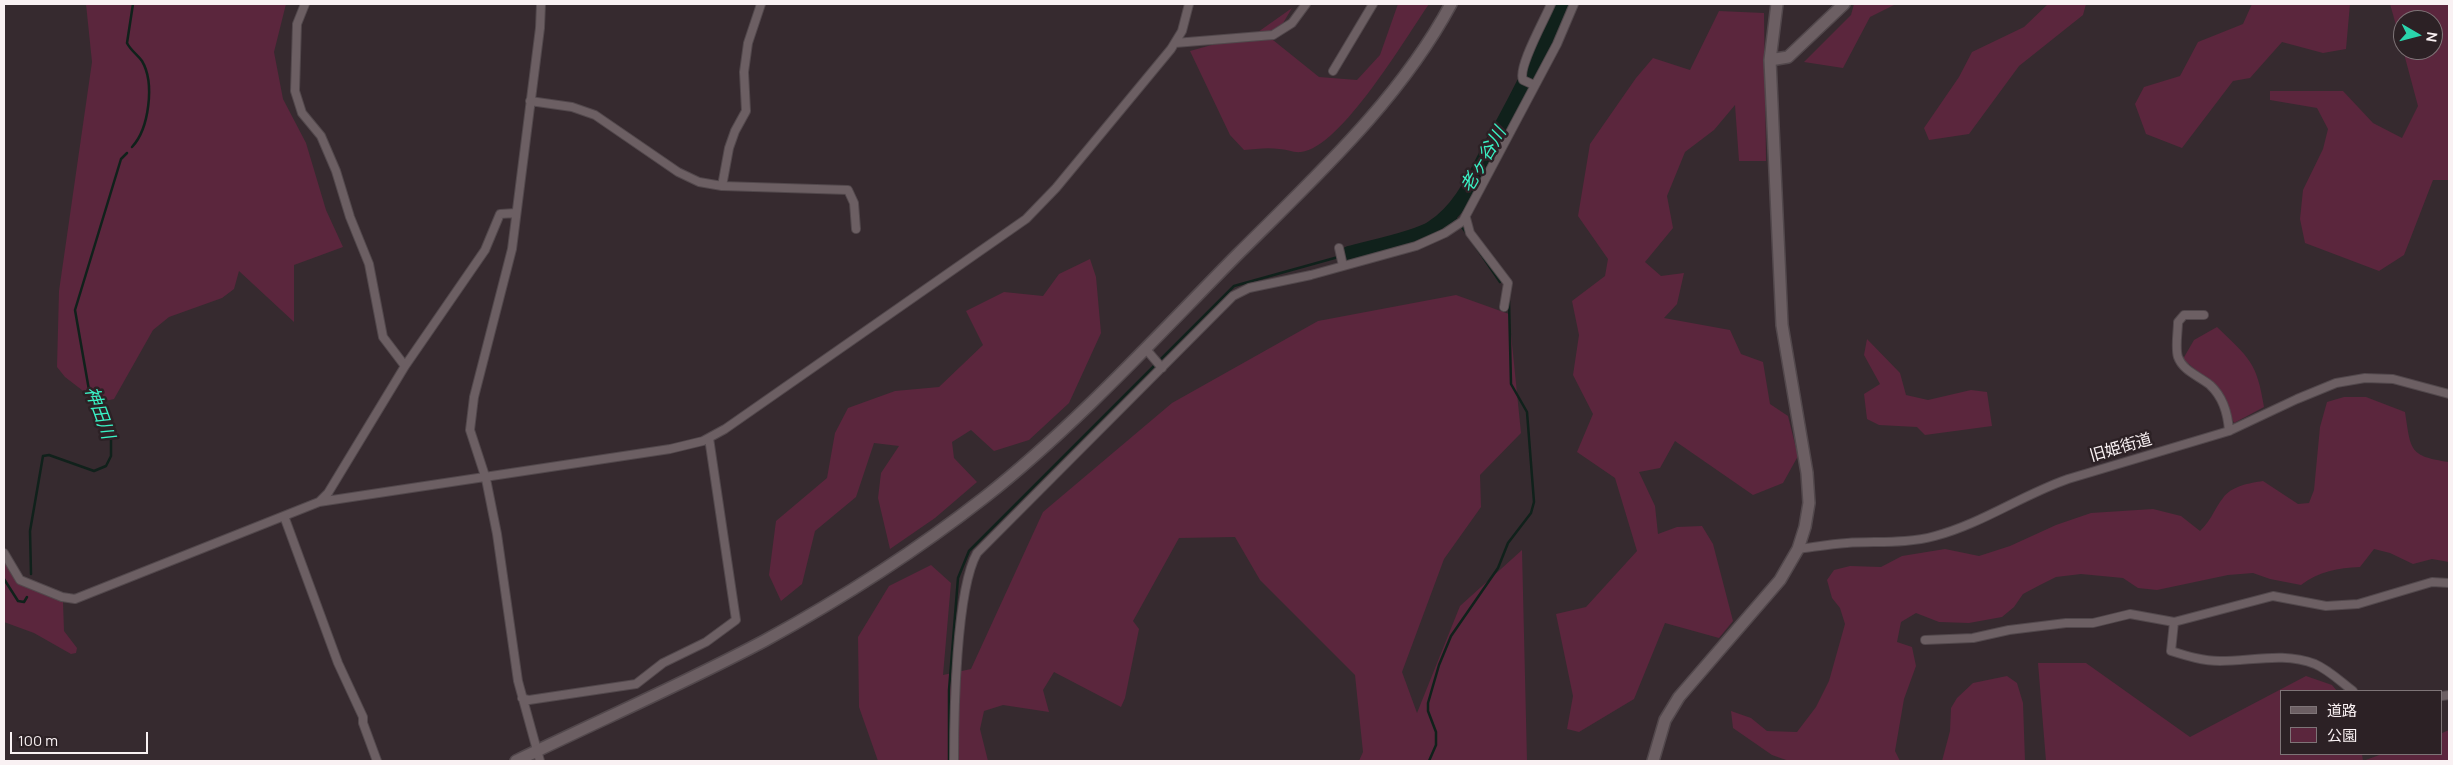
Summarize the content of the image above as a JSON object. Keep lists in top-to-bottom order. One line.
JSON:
{"streets":{"street":["旧姫街道"]},"water":["老ヶ谷川","神田川"],"legend":["道路","公園"],"scale_bar":"100 m","north":"right"}
